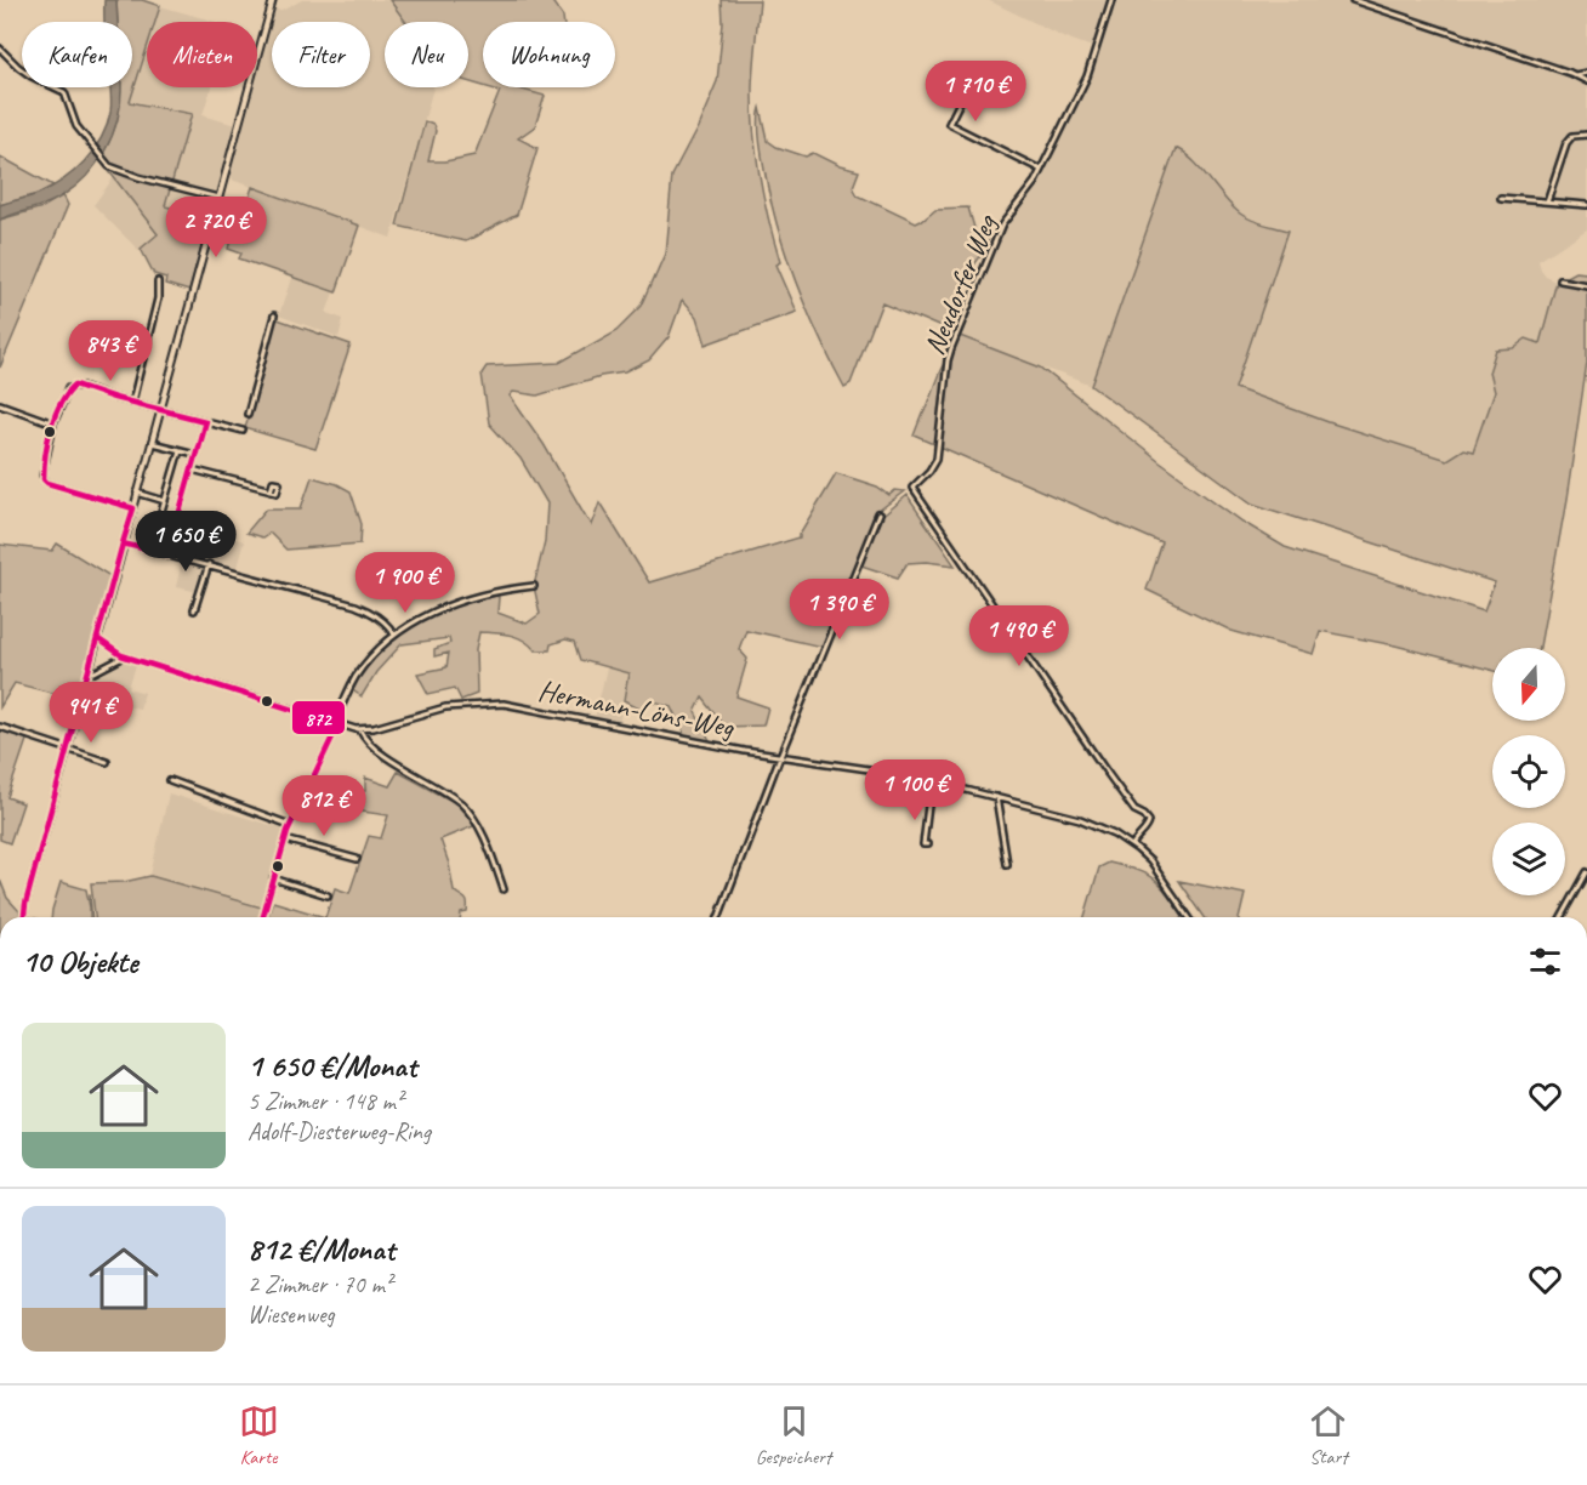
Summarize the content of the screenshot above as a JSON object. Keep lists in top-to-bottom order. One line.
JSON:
{"streets":{"street":["Neudorfer Weg","Hermann-Löns-Weg"]},"crossings":[["Neudorfer Weg","Hermann-Löns-Weg"]],"lines":["transit line 872"],"north":"bottom","page":{"chip":["Kaufen","Mieten","Filter","Neu","Wohnung"],"price":["1 710 €","2 720 €","843 €","1 650 €","1 900 €","1 390 €","1 490 €","941 €","1 100 €","812 €"],"heading":"10 Objekte","list":[{"name":"1 650 €/Monat","note":"5 Zimmer · 148 m² · Adolf-Diesterweg-Ring"},{"name":"812 €/Monat","note":"2 Zimmer · 70 m² · Wiesenweg"}],"tabs":["Karte","Gespeichert","Start"]}}
